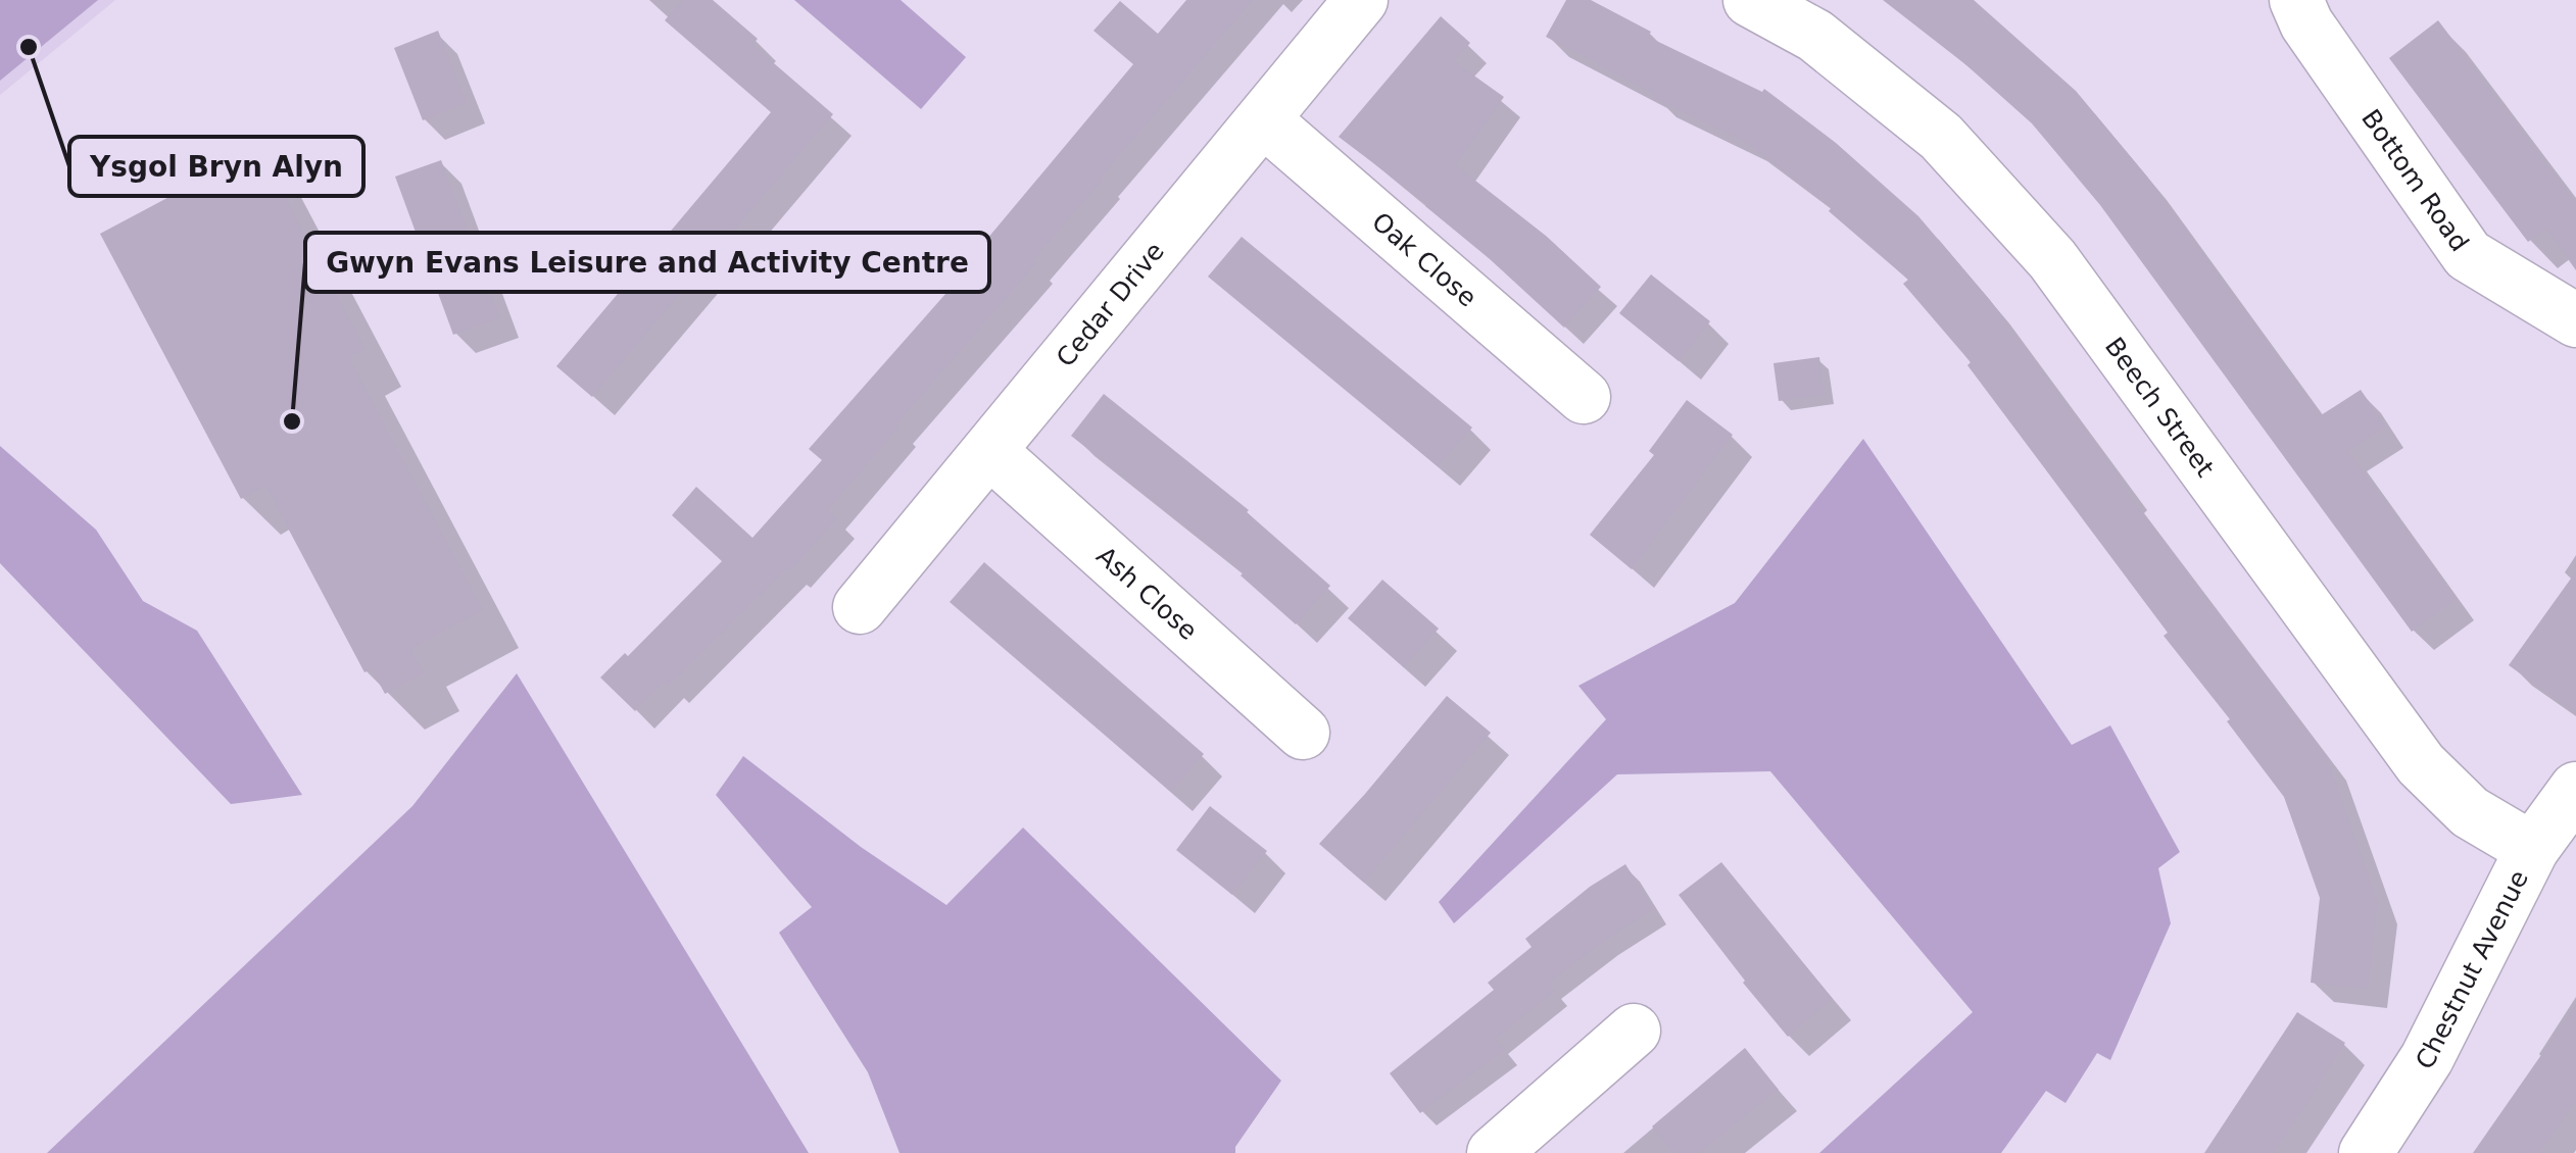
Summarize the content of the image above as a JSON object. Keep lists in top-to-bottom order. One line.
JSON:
{"streets":{"street":["Bottom Road","Oak Close","Cedar Drive","Beech Street","Ash Close","Chestnut Avenue"]},"crossings":[["Oak Close","Cedar Drive"],["Cedar Drive","Ash Close"],["Beech Street","Chestnut Avenue"]],"places":["Ysgol Bryn Alyn","Gwyn Evans Leisure and Activity Centre"]}
